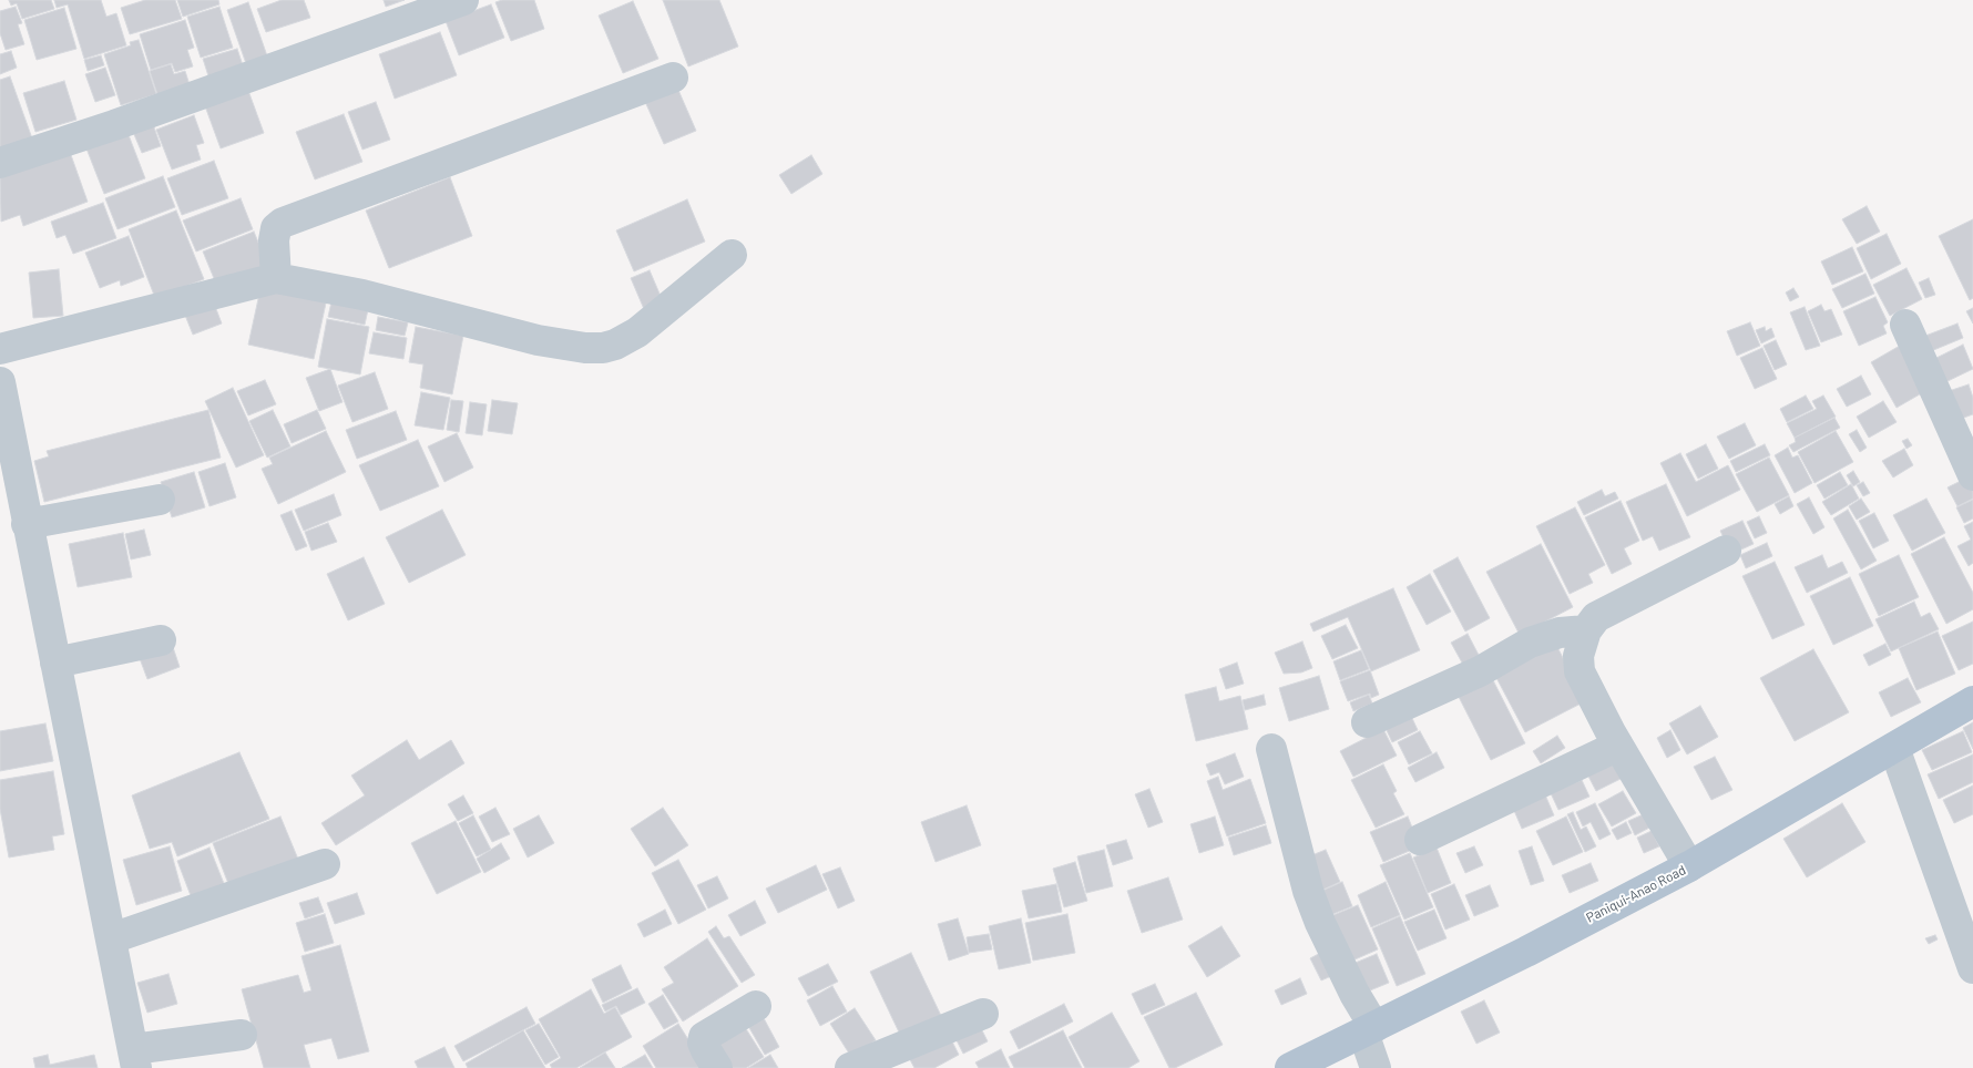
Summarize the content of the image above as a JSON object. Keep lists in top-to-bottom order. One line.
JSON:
{"streets":{"main road":["Paniqui-Anao Road"]}}
